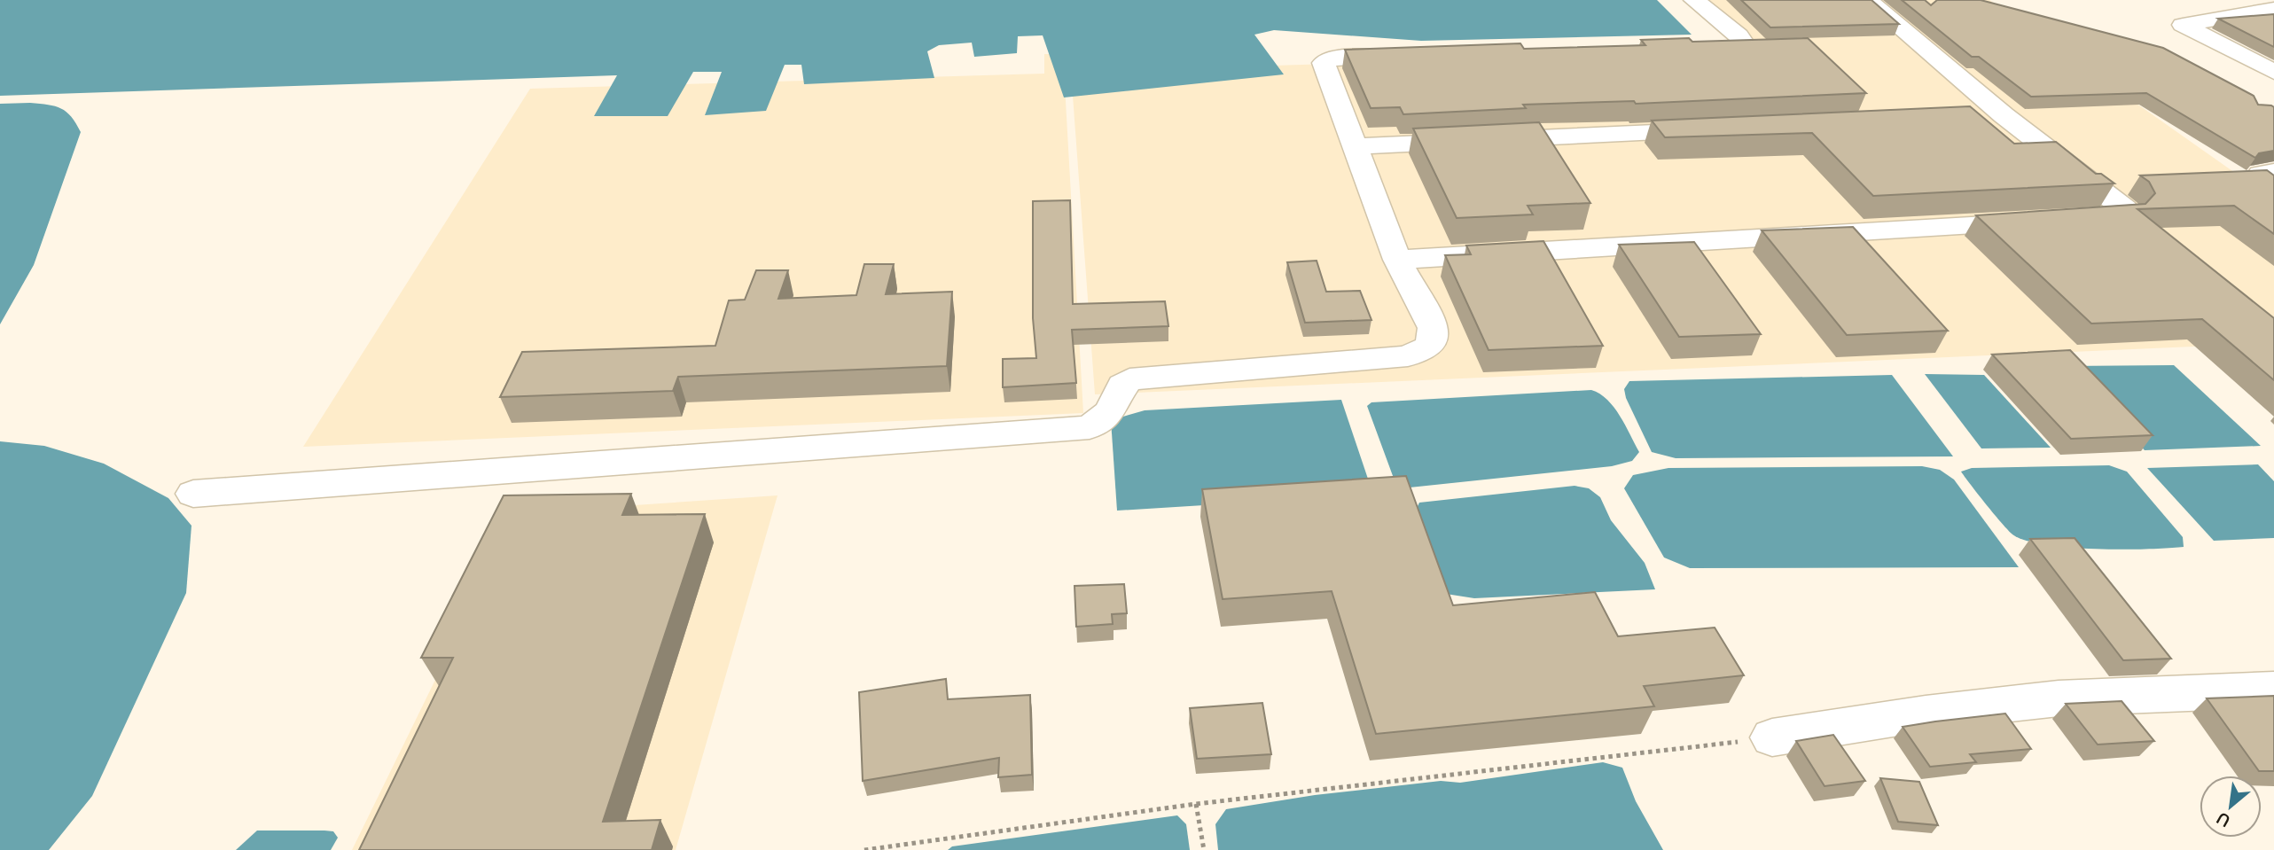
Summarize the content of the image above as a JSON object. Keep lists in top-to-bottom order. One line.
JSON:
{"north":"bottom left"}
